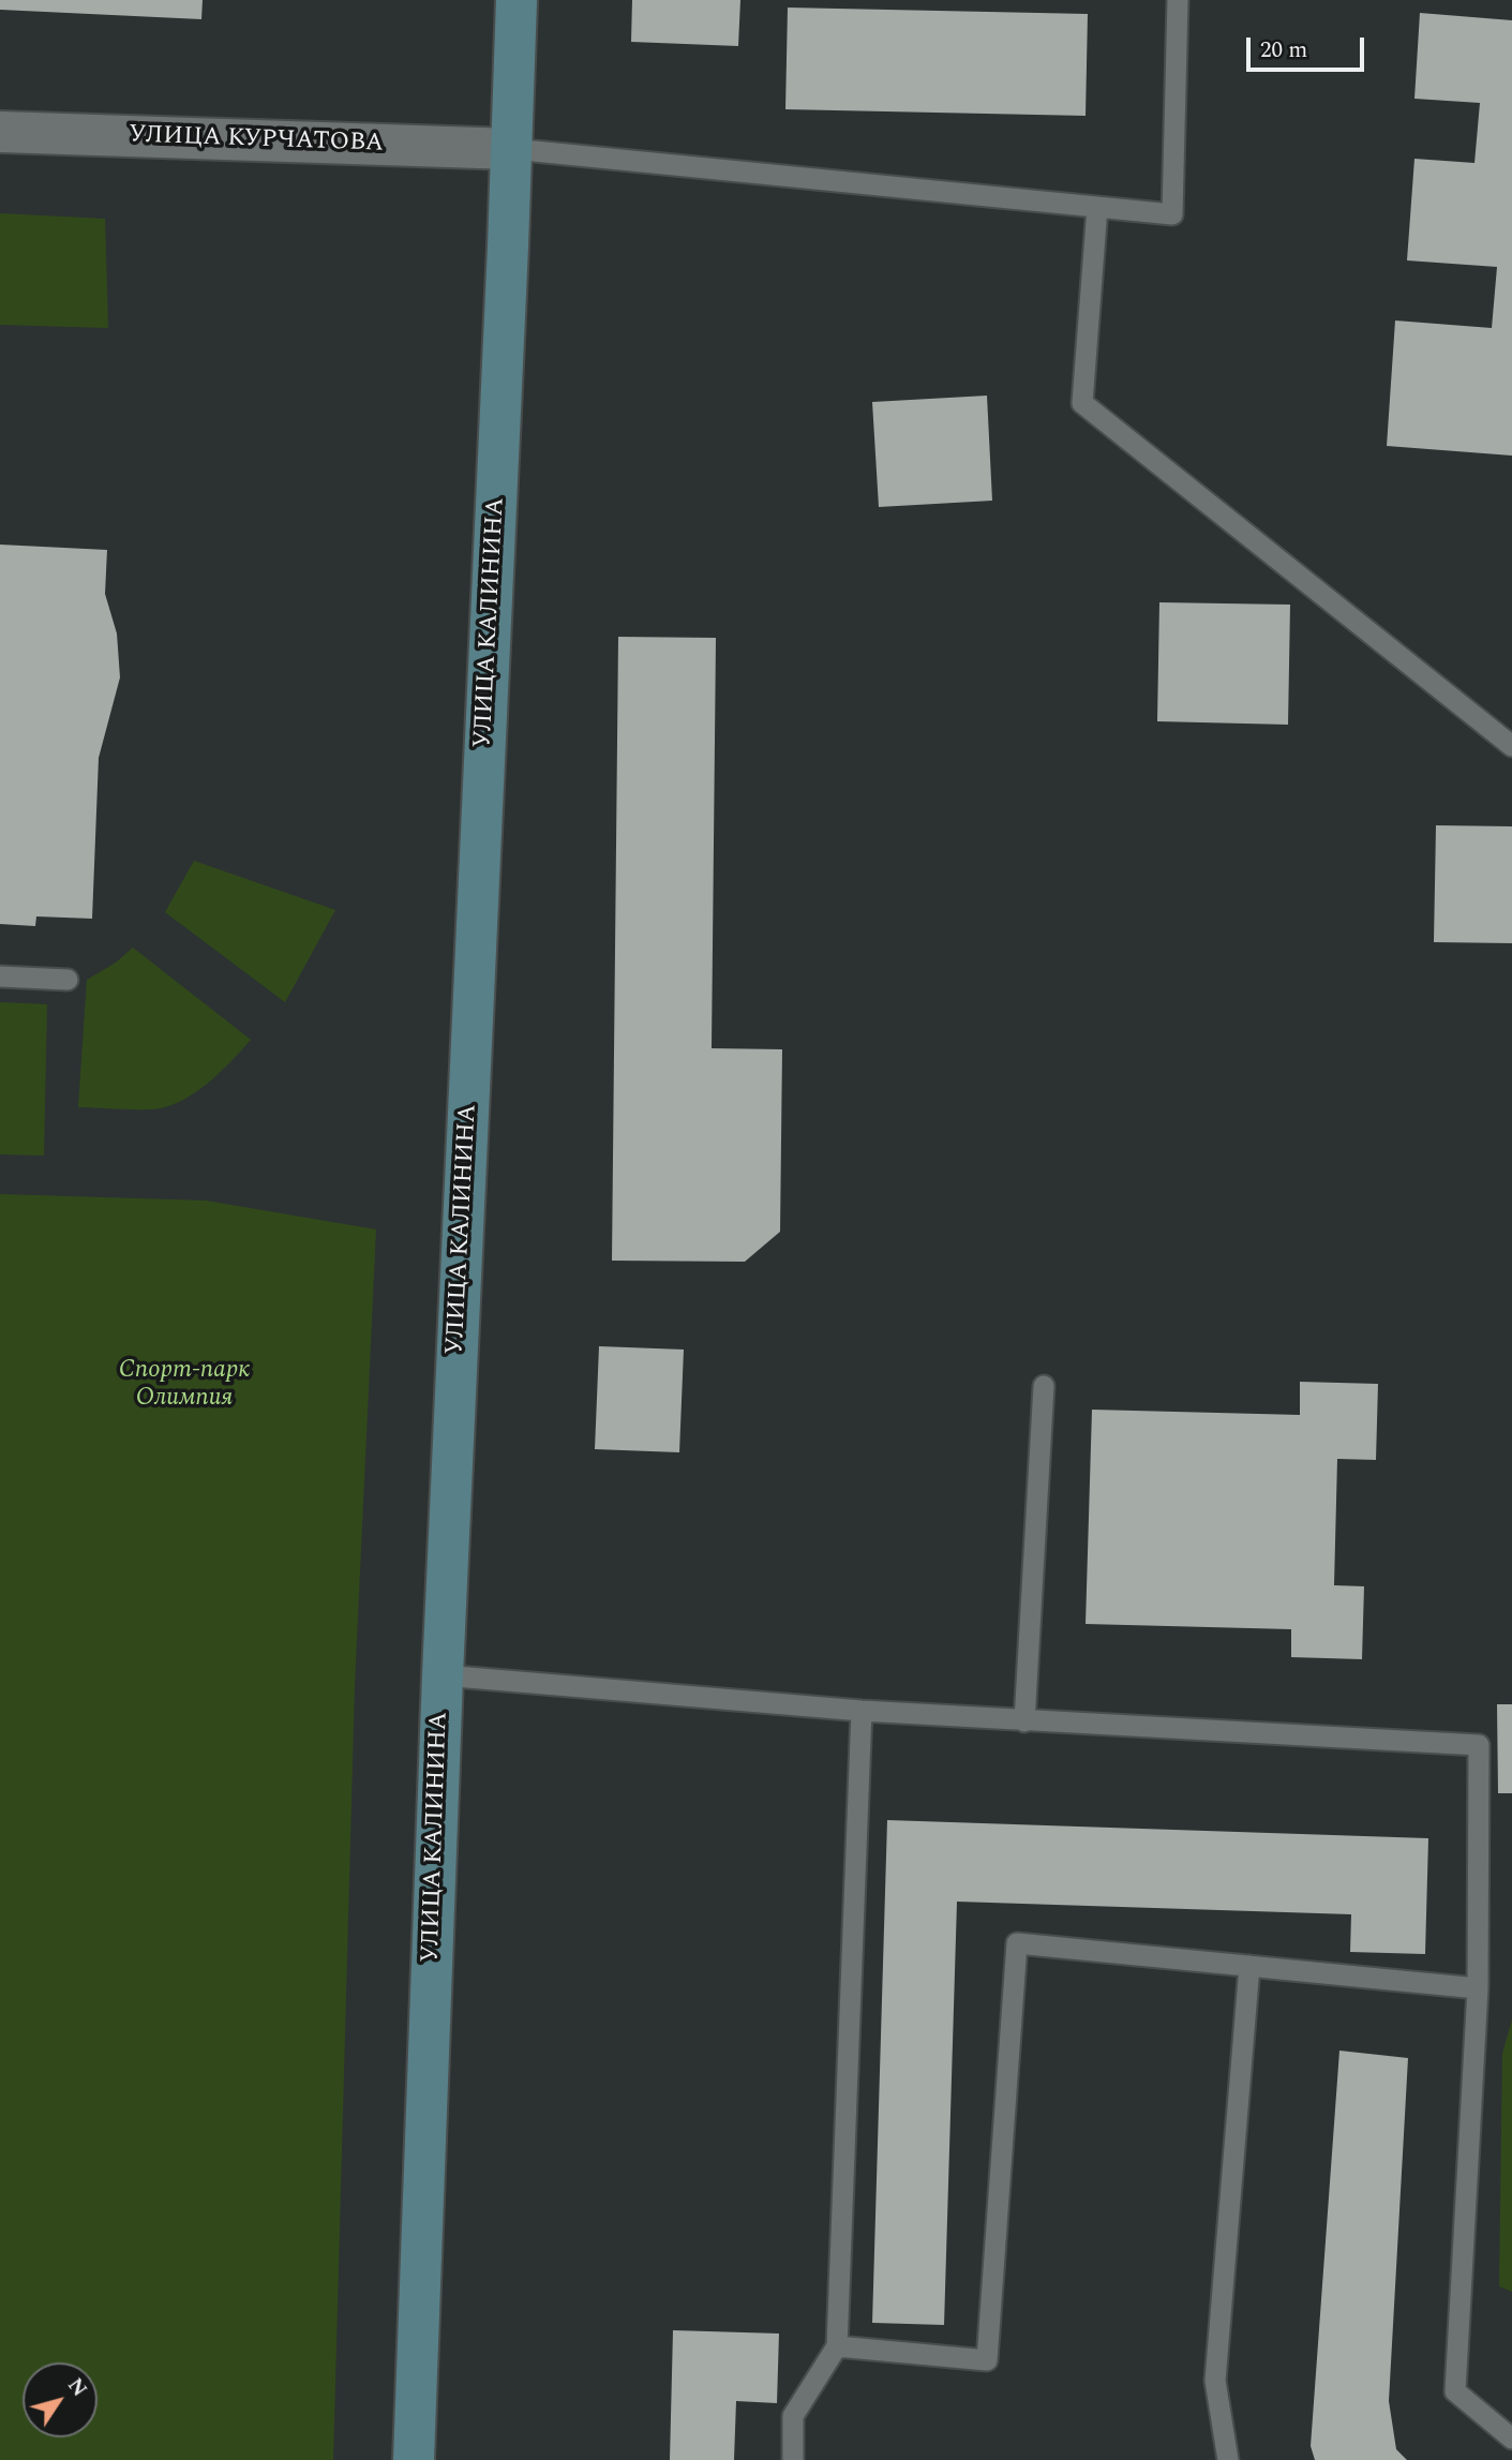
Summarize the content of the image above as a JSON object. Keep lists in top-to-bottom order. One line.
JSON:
{"streets":{"main road":["УЛИЦА КАЛИНИНА"],"street":["УЛИЦА КУРЧАТОВА"]},"crossings":[["УЛИЦА КУРЧАТОВА","УЛИЦА КАЛИНИНА"]],"parks":["Спорт-парк Олимпия"],"scale_bar":"20 m","north":"top right"}
